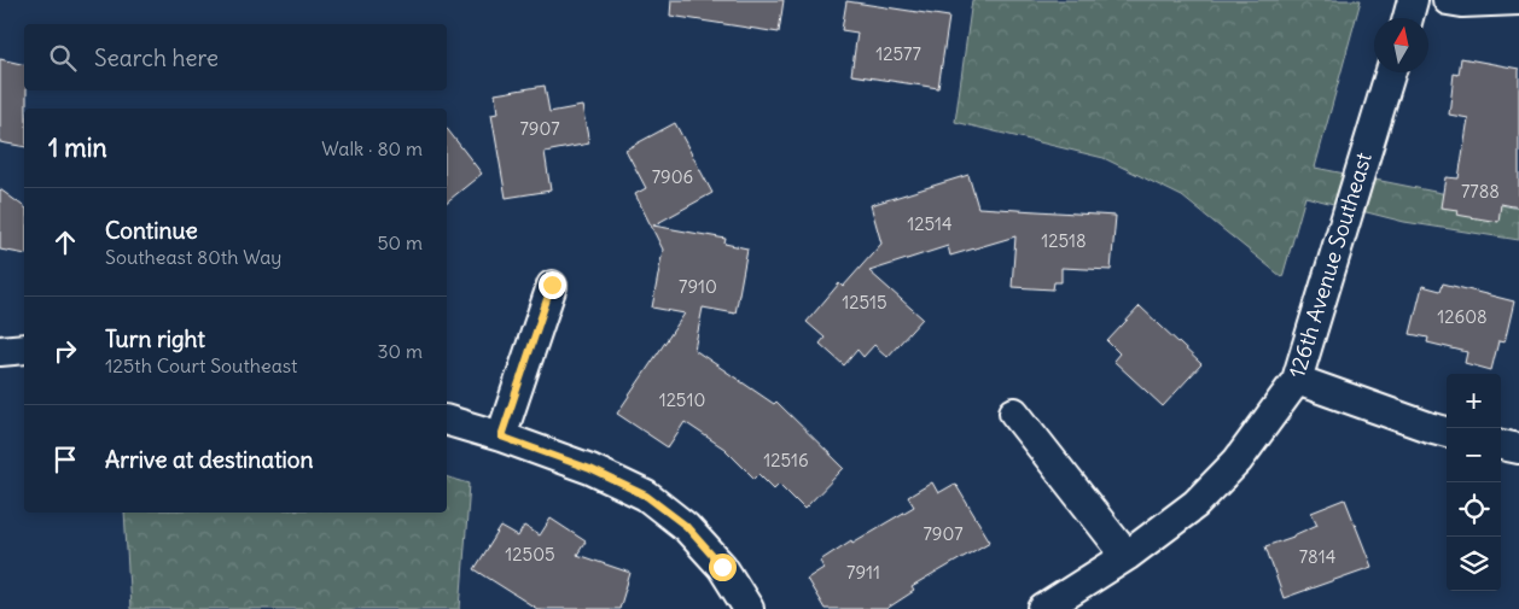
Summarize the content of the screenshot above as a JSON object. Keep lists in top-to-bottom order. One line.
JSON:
{"streets":{"street":["126th Avenue Southeast"]},"house_numbers":["12577","7907","7906","7788","12514","12518","7910","12515","12608","12510","12516","7907","12505","7814","7911"],"north":"top","page":{"search":"Search here","heading":["1 min","Walk · 80 m"],"list":[["Continue","Southeast 80th Way","50 m"],["Turn right","125th Court Southeast","30 m"],"Arrive at destination"],"map_buttons":["+","−"]}}
